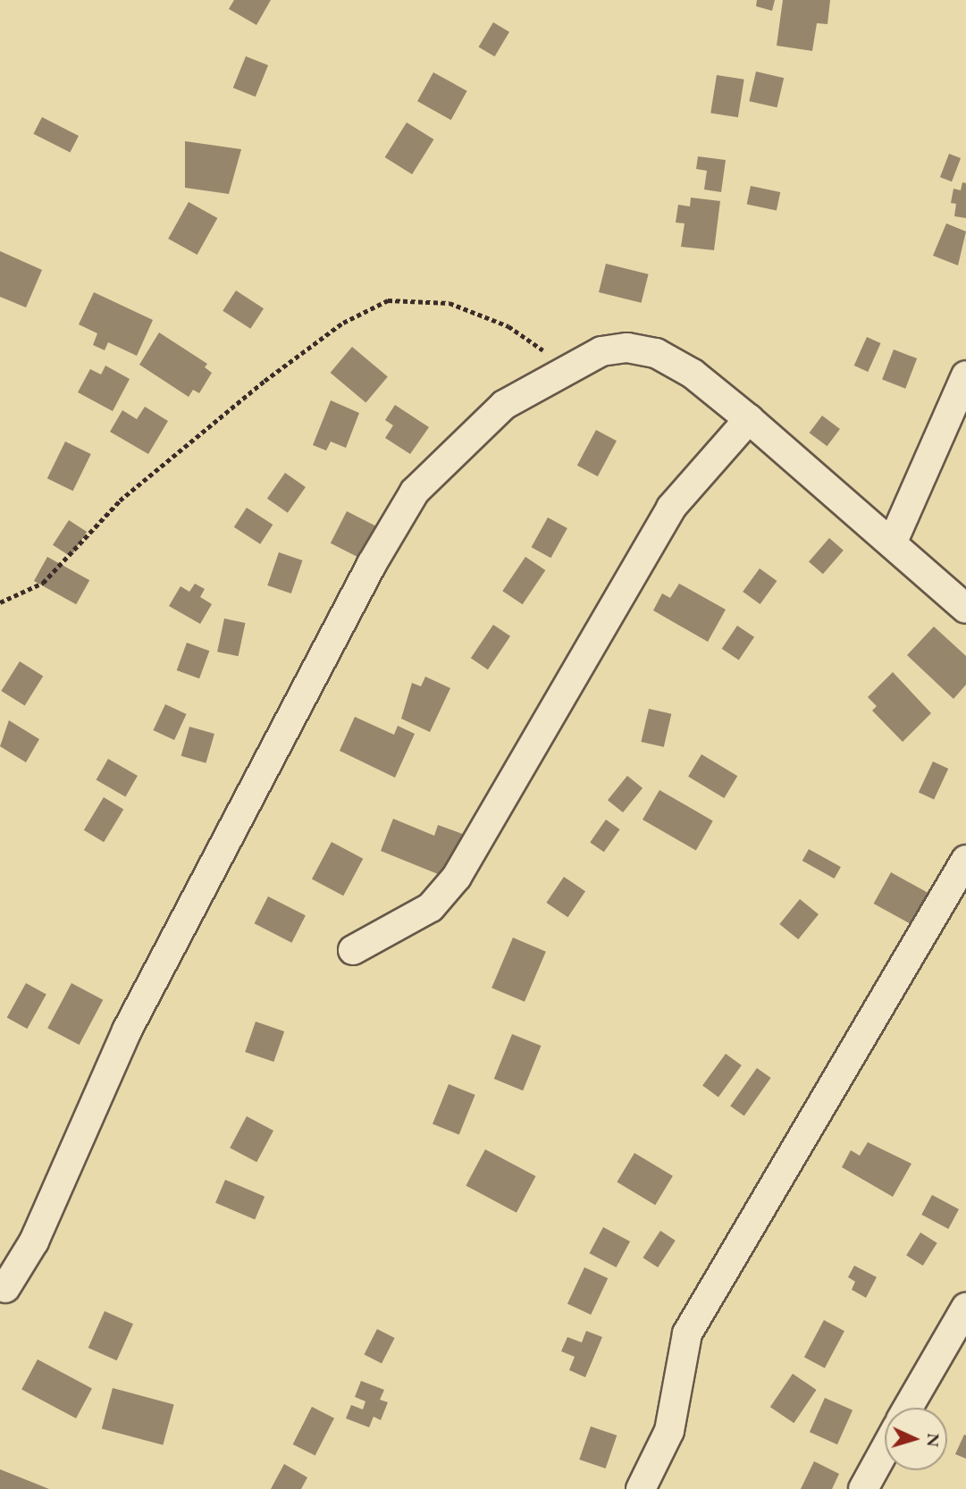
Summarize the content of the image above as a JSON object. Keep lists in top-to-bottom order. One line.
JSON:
{"north":"right"}
